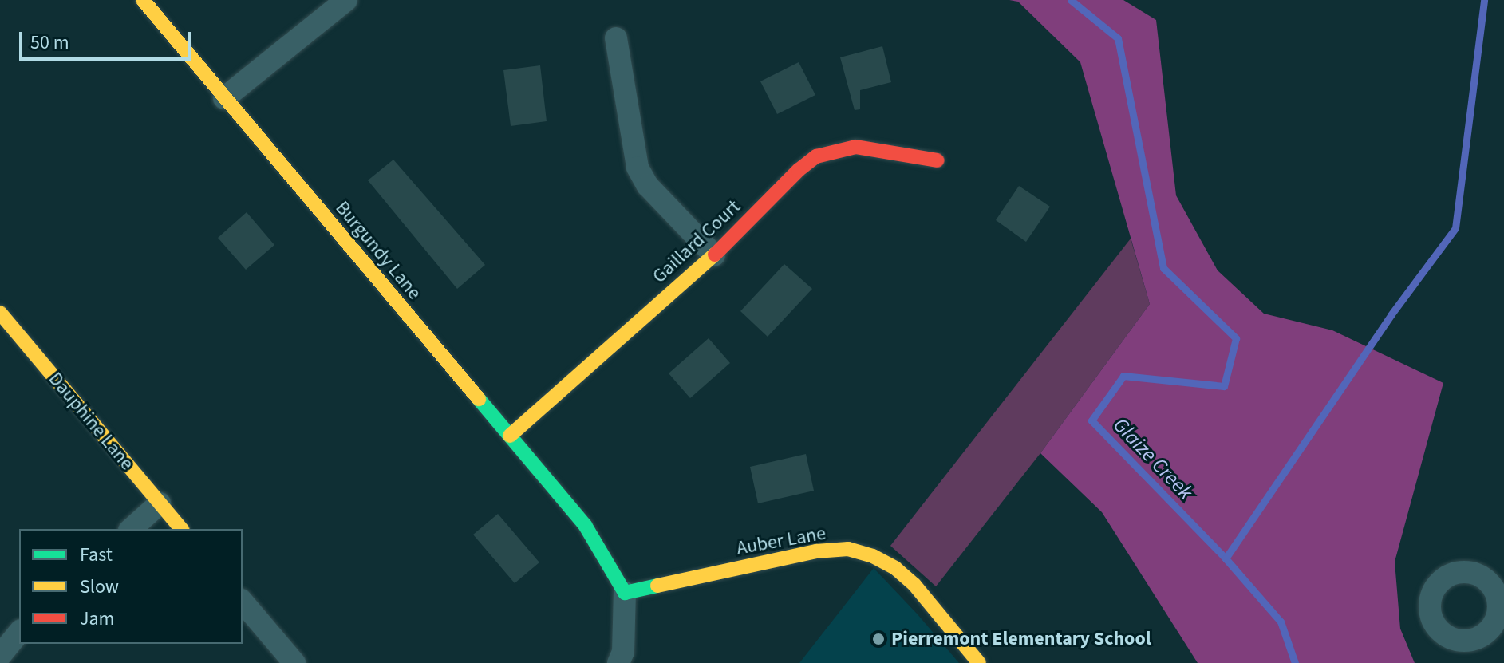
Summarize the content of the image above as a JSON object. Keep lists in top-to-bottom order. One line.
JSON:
{"streets":{"street":["Gaillard Court","Burgundy Lane","Dauphine Lane","Auber Lane"]},"crossings":[["Gaillard Court","Burgundy Lane"],["Burgundy Lane","Auber Lane"]],"water":["Glaize Creek"],"places":["Pierremont Elementary School"],"legend":["Fast","Slow","Jam"],"scale_bar":"50 m"}
